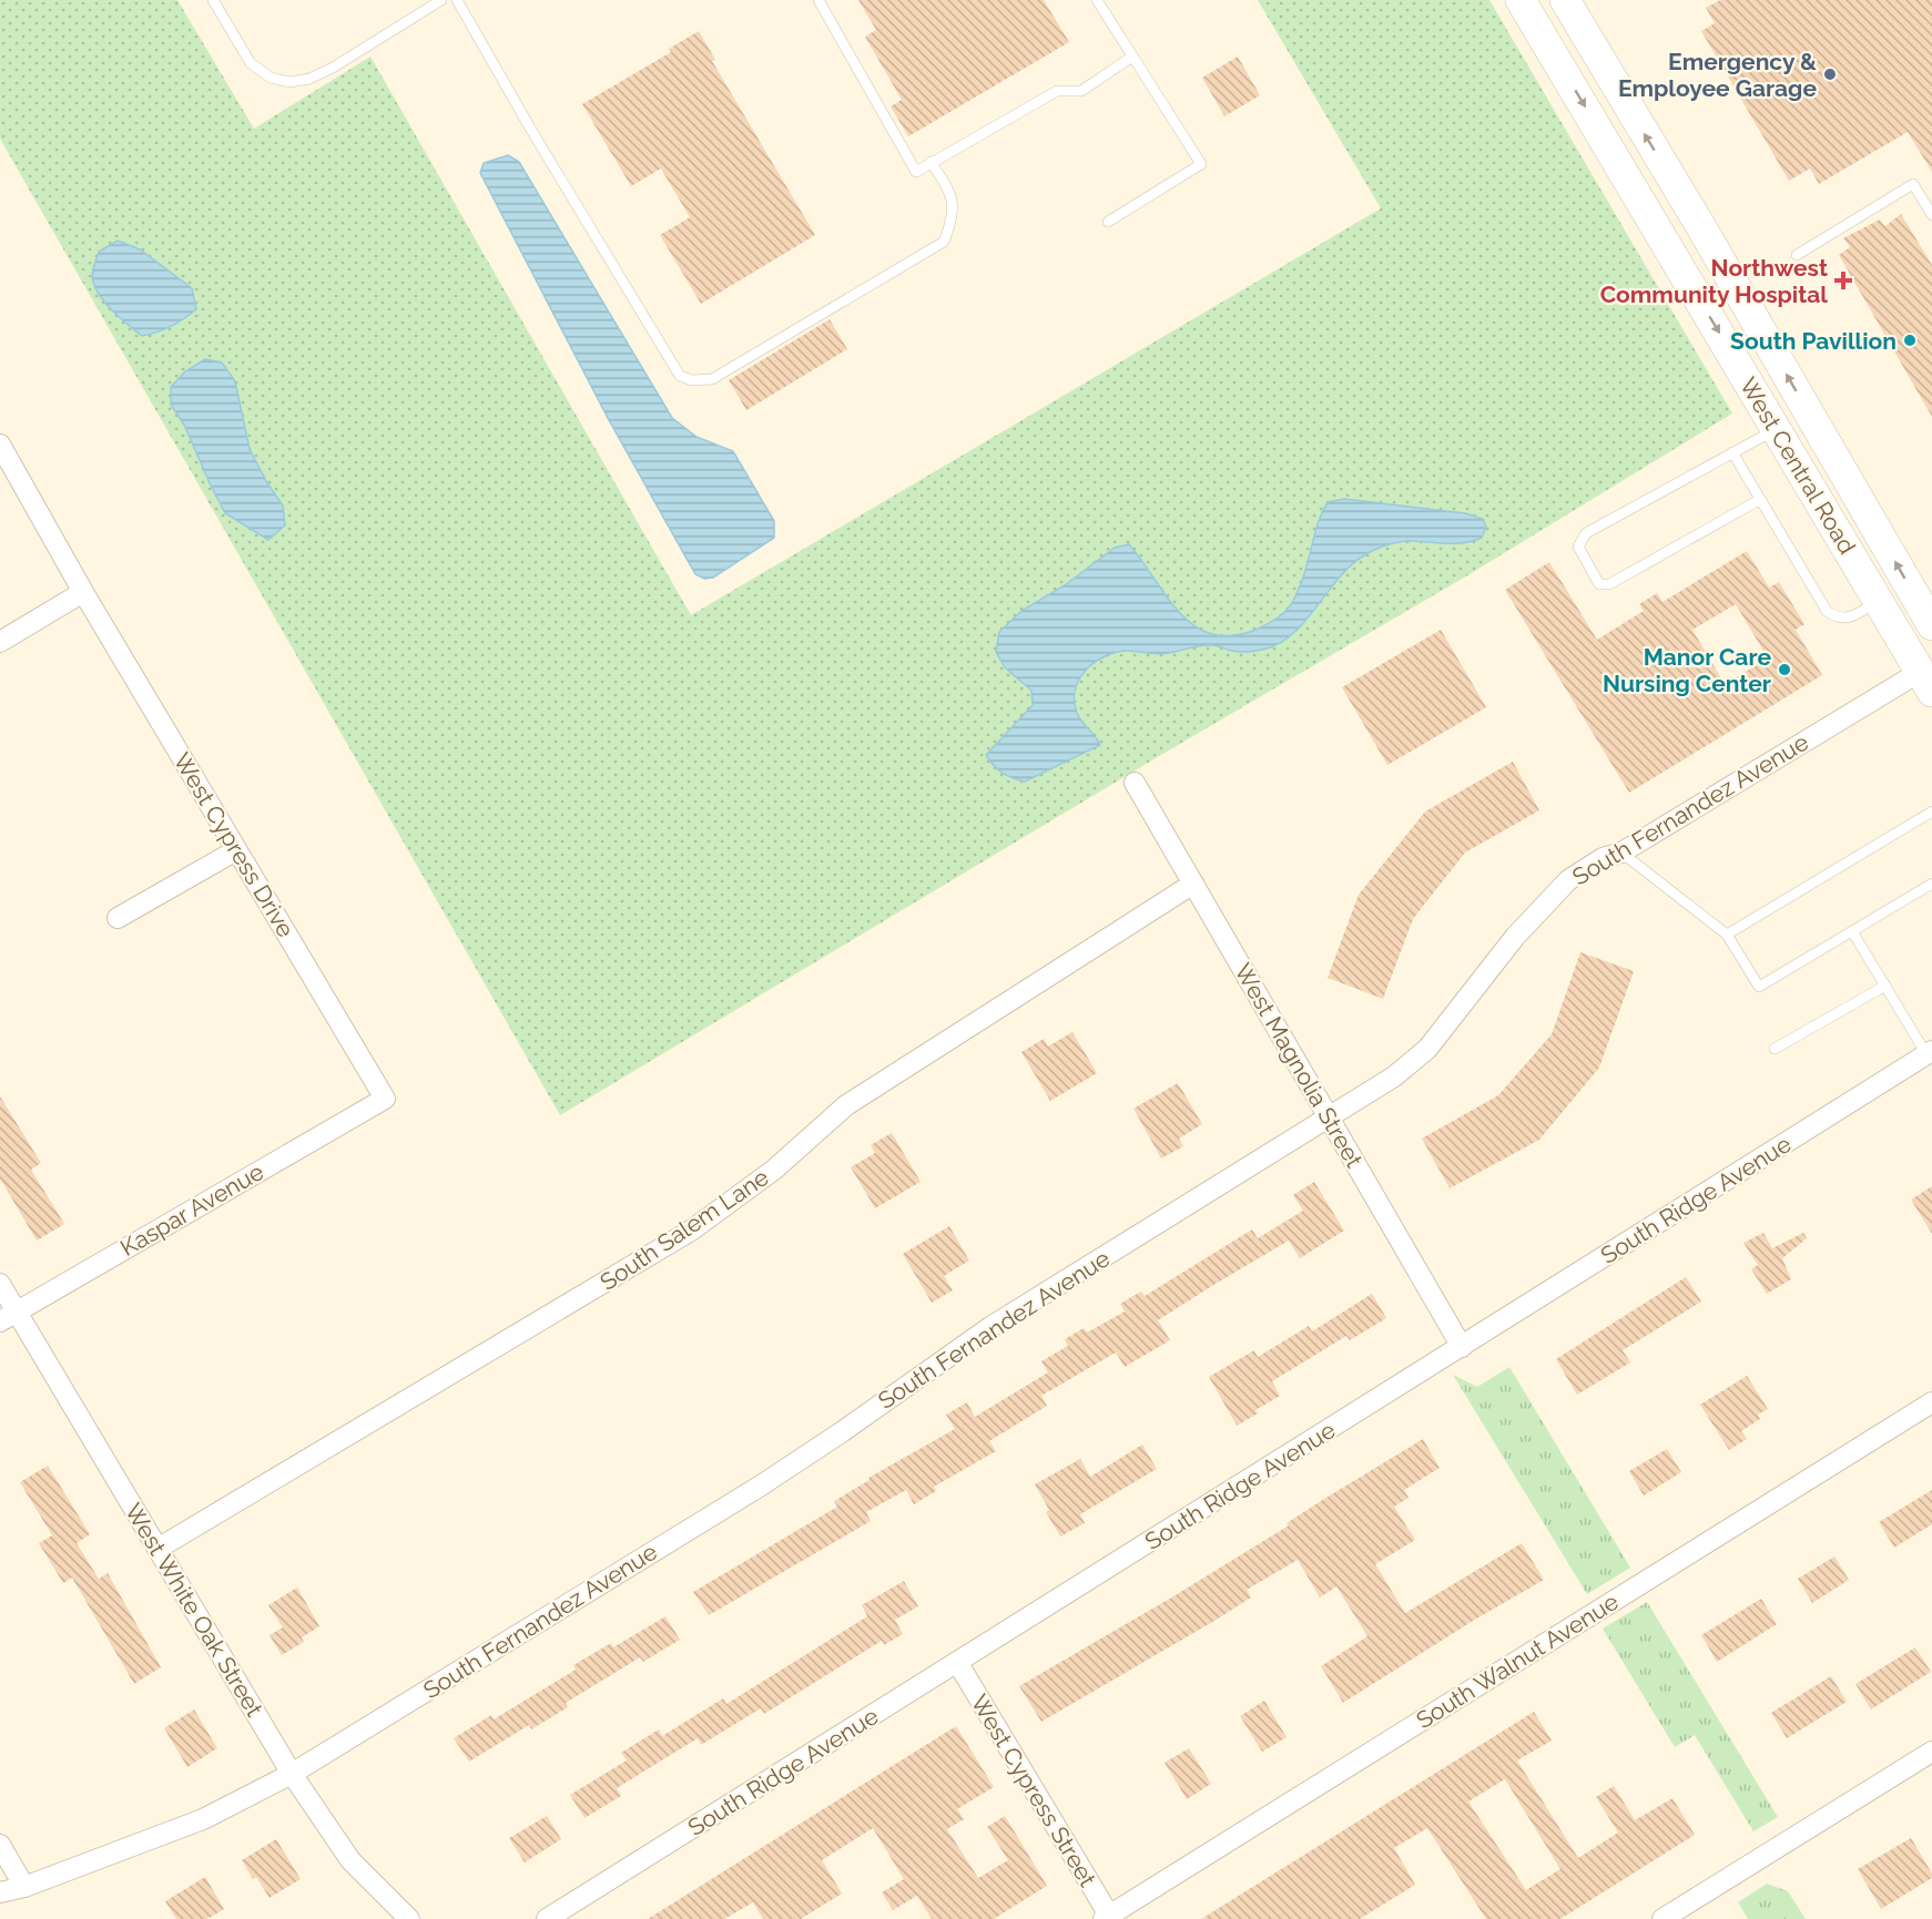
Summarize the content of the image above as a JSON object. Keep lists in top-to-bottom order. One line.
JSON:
{"streets":{"main road":["West Central Road"],"street":["South Fernandez Avenue","West Cypress Drive","West Magnolia Street","South Ridge Avenue","Kaspar Avenue","South Salem Lane","West White Oak Street","South Walnut Avenue","West Cypress Street"]},"crossings":[["West Central Road","South Fernandez Avenue"],["South Fernandez Avenue","West Magnolia Street"],["South Fernandez Avenue","West White Oak Street"],["West Cypress Drive","Kaspar Avenue"],["West Magnolia Street","South Ridge Avenue"],["West Magnolia Street","South Salem Lane"],["South Ridge Avenue","West Cypress Street"],["Kaspar Avenue","West White Oak Street"],["South Salem Lane","West White Oak Street"],["South Walnut Avenue","West Cypress Street"]],"places":{"other":["Emergency & Employee Garage","South Pavillion","Manor Care Nursing Center"],"health":["Northwest Community Hospital"]}}
